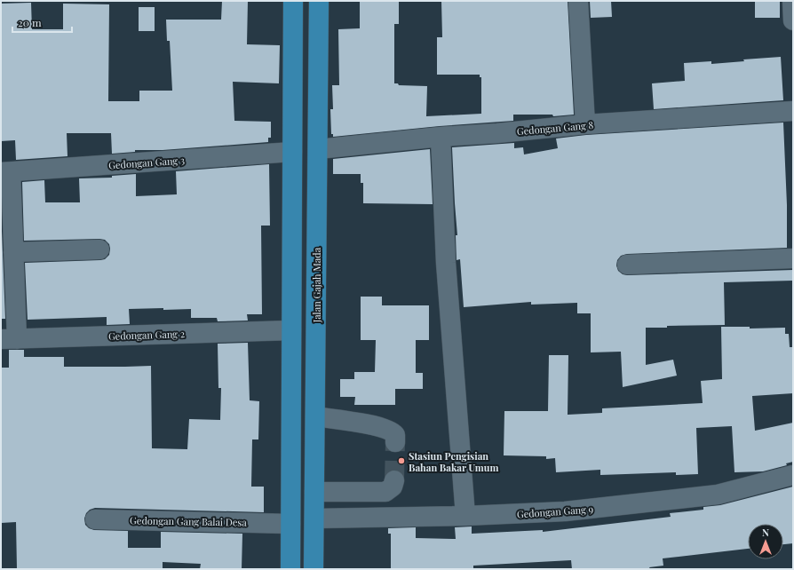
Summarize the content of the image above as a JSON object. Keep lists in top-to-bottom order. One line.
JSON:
{"streets":{"main road":["Jalan Gajah Mada"],"street":["Gedongan Gang 8","Gedongan Gang 3","Gedongan Gang 2","Gedongan Gang 9","Gedongan Gang Balai Desa"]},"crossings":[["Gedongan Gang 8","Jalan Gajah Mada"],["Jalan Gajah Mada","Gedongan Gang 9"]],"places":["Stasiun Pengisian Bahan Bakar Umum"],"scale_bar":"20 m","north":"top"}
